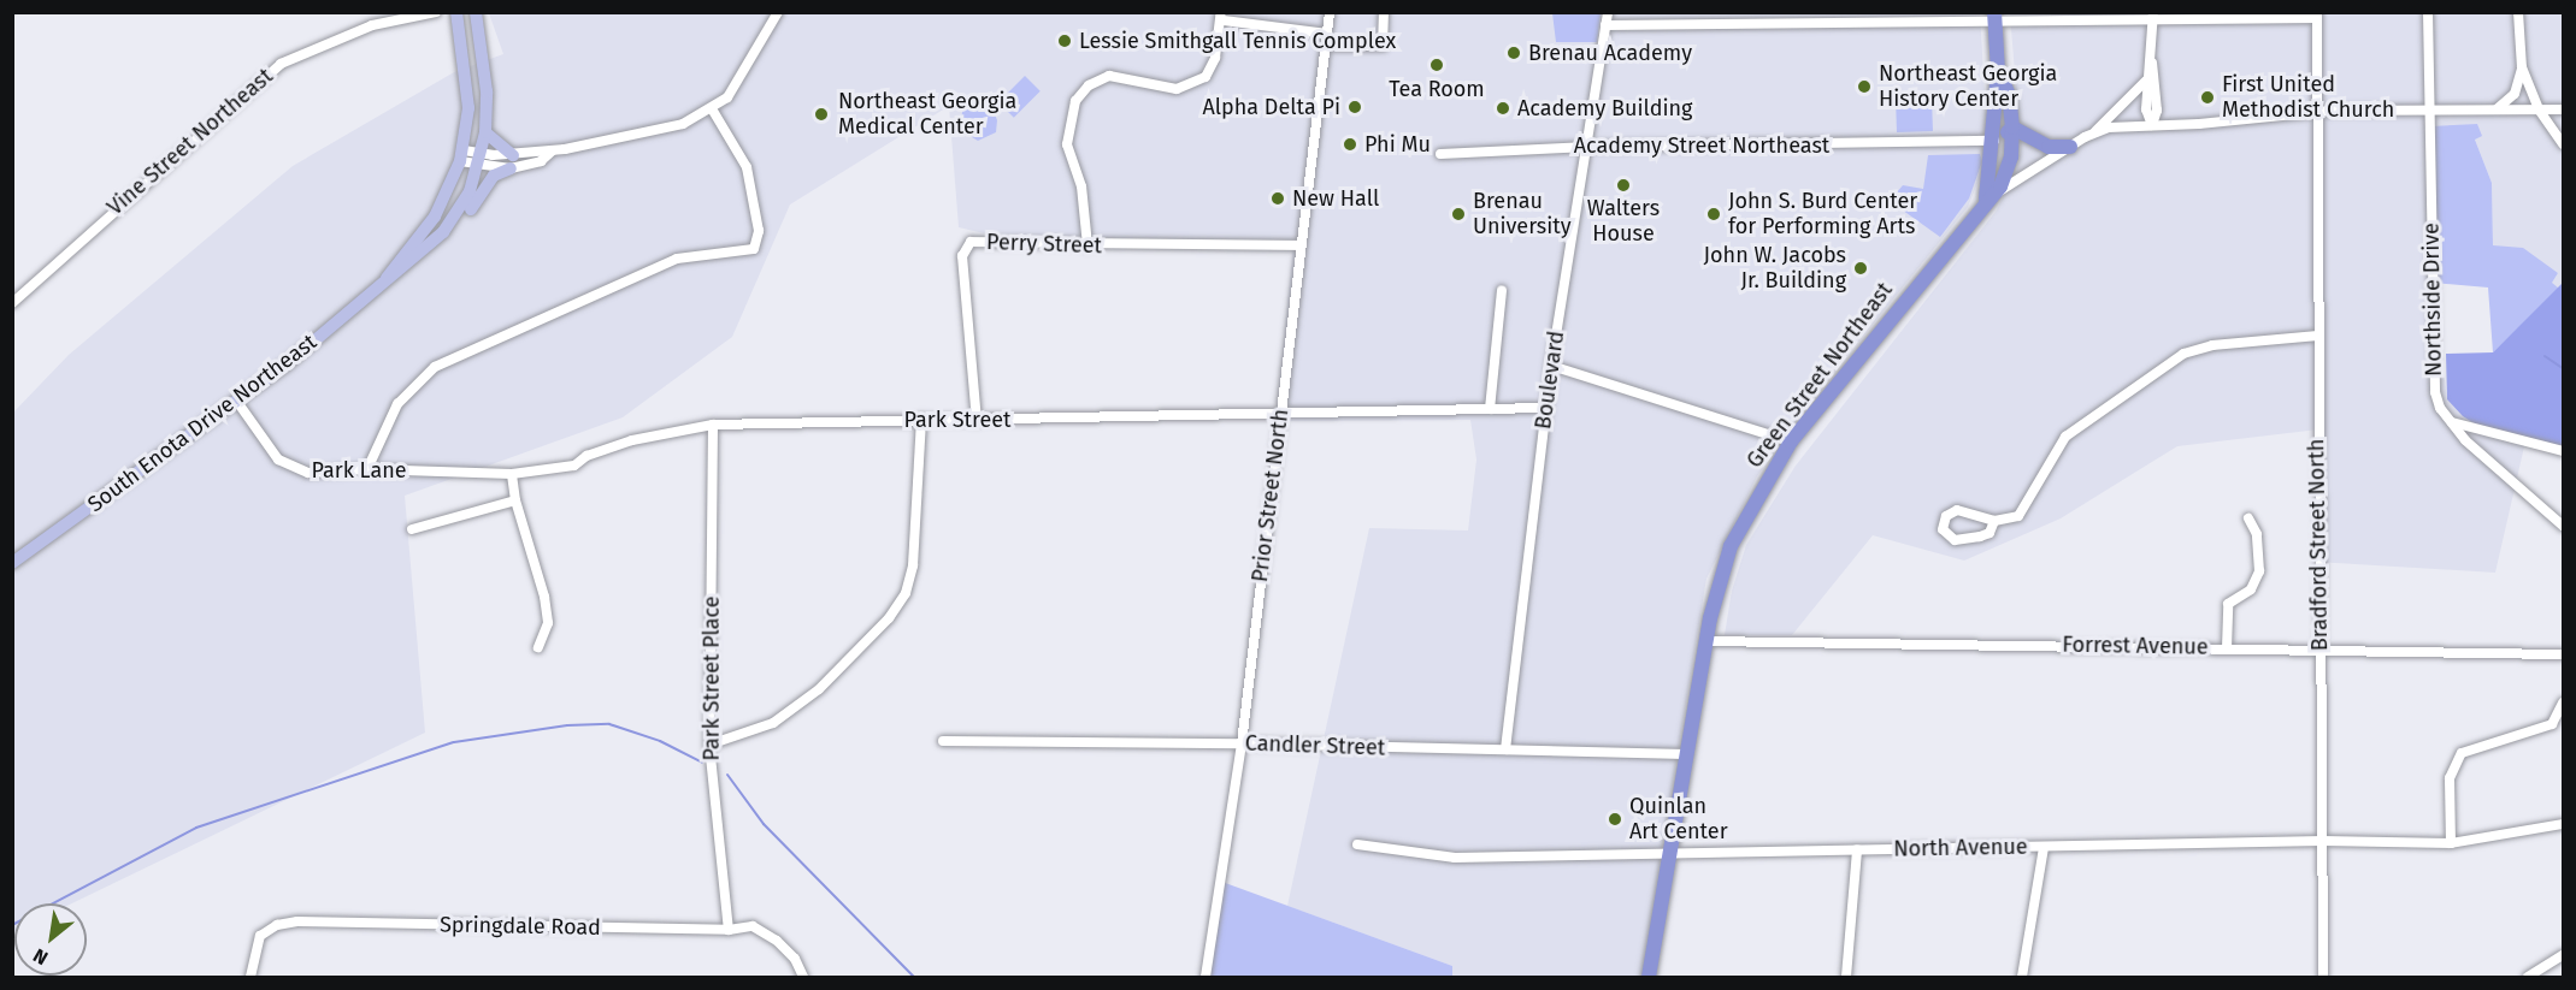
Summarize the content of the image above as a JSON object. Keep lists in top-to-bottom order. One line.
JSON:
{"streets":{"highway":["Green Street Northeast"],"main road":["South Enota Drive Northeast"],"street":["Vine Street Northeast","Academy Street Northeast","Perry Street","Northside Drive","Boulevard","Park Street","Park Lane","Prior Street North","Bradford Street North","Forrest Avenue","Park Street Place","Candler Street","North Avenue","Springdale Road"]},"crossings":[["Academy Street Northeast","Boulevard"],["Perry Street","Park Street"],["Perry Street","Prior Street North"],["Green Street Northeast","Forrest Avenue"],["Green Street Northeast","Candler Street"],["Green Street Northeast","North Avenue"],["Boulevard","Park Street"],["Boulevard","Candler Street"],["Park Street","Park Lane"],["Park Street","Prior Street North"],["Park Street","Park Street Place"],["South Enota Drive Northeast","Park Lane"],["Prior Street North","Candler Street"],["Bradford Street North","Forrest Avenue"],["Bradford Street North","North Avenue"],["Park Street Place","Springdale Road"]],"places":["Lessie Smithgall Tennis Complex","Brenau Academy","Tea Room","Northeast Georgia History Center","First United Methodist Church","Alpha Delta Pi","Academy Building","Northeast Georgia Medical Center","Phi Mu","Walters House","New Hall","Brenau University","John S. Burd Center for Performing Arts","John W. Jacobs Jr. Building","Quinlan Art Center"],"north":"bottom left"}
